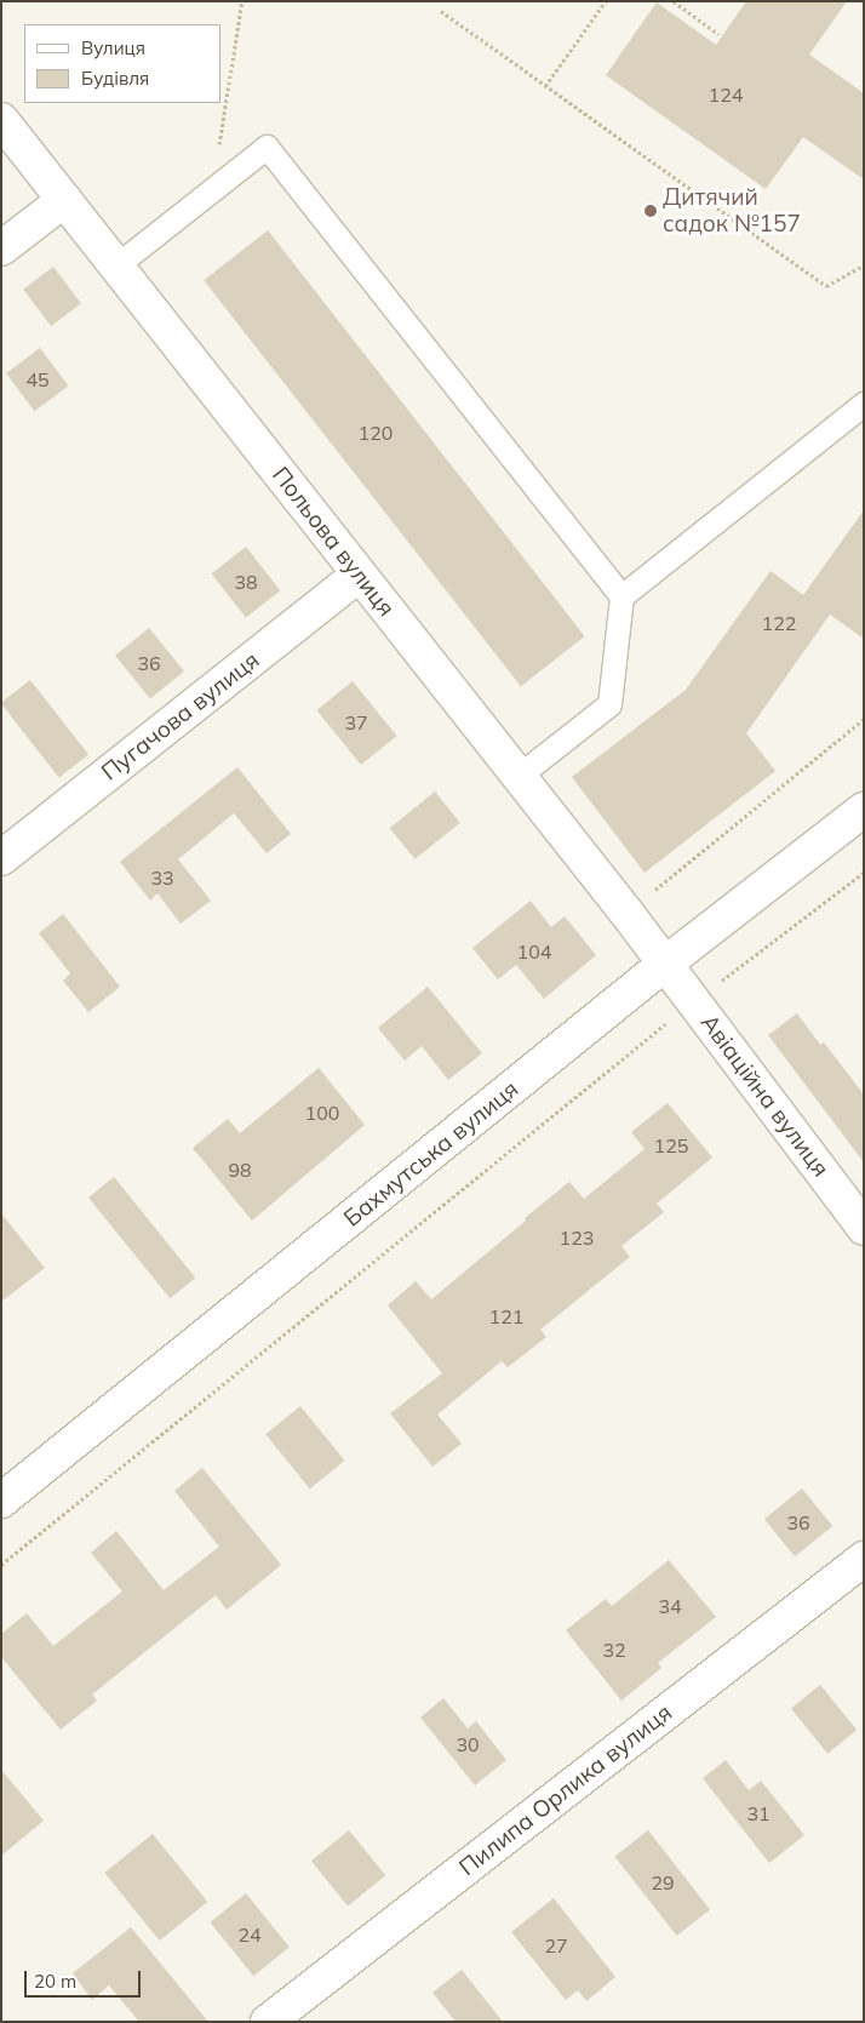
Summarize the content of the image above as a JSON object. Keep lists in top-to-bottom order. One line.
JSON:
{"streets":{"street":["Польова вулиця","Пугачова вулиця","Авіаційна вулиця","Бахмутська вулиця","Пилипа Орлика вулиця"]},"crossings":[["Польова вулиця","Пугачова вулиця"],["Польова вулиця","Авіаційна вулиця"],["Польова вулиця","Бахмутська вулиця"],["Авіаційна вулиця","Бахмутська вулиця"]],"places":["Дитячий садок №157"],"house_numbers":["124","45","120","38","122","36","37","33","104","100","125","98","123","121","36","34","32","30","31","29","24","27"],"legend":["Вулиця","Будівля"],"scale_bar":"20 m"}
